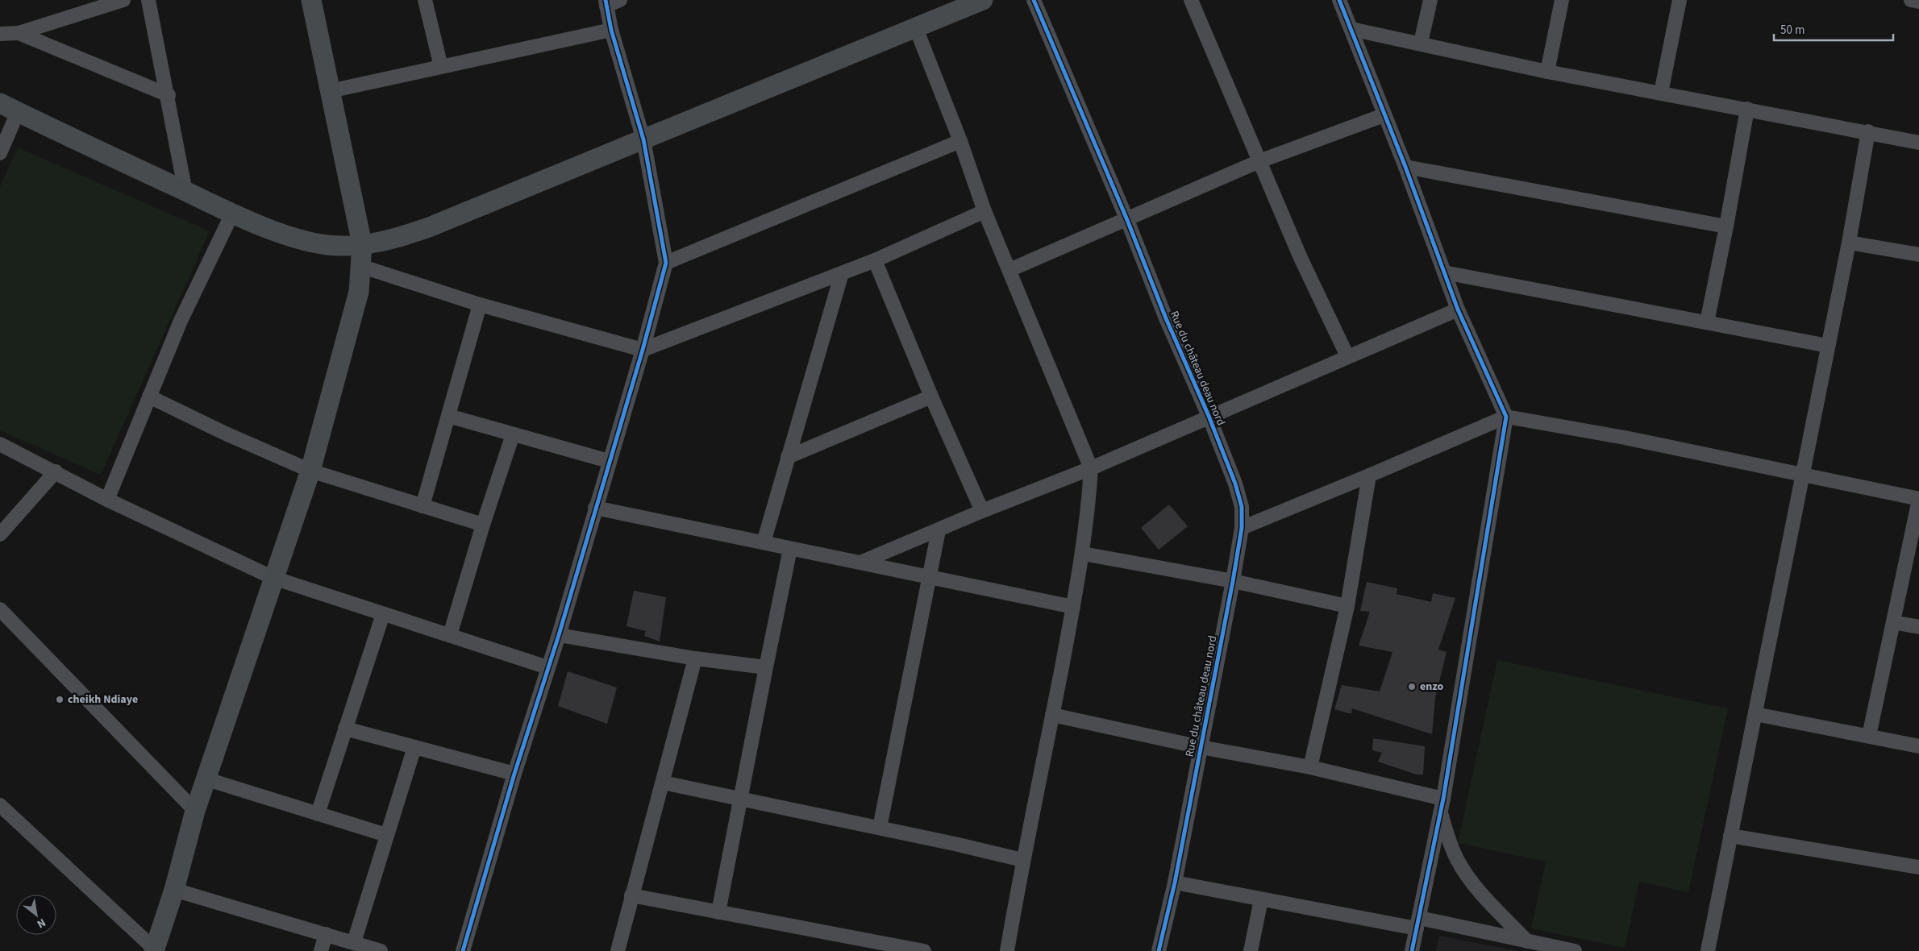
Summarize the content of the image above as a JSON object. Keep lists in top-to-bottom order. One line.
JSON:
{"streets":{"street":["Rue du château deau nord"]},"places":["enzo","cheikh Ndiaye"],"scale_bar":"50 m","north":"bottom right"}
